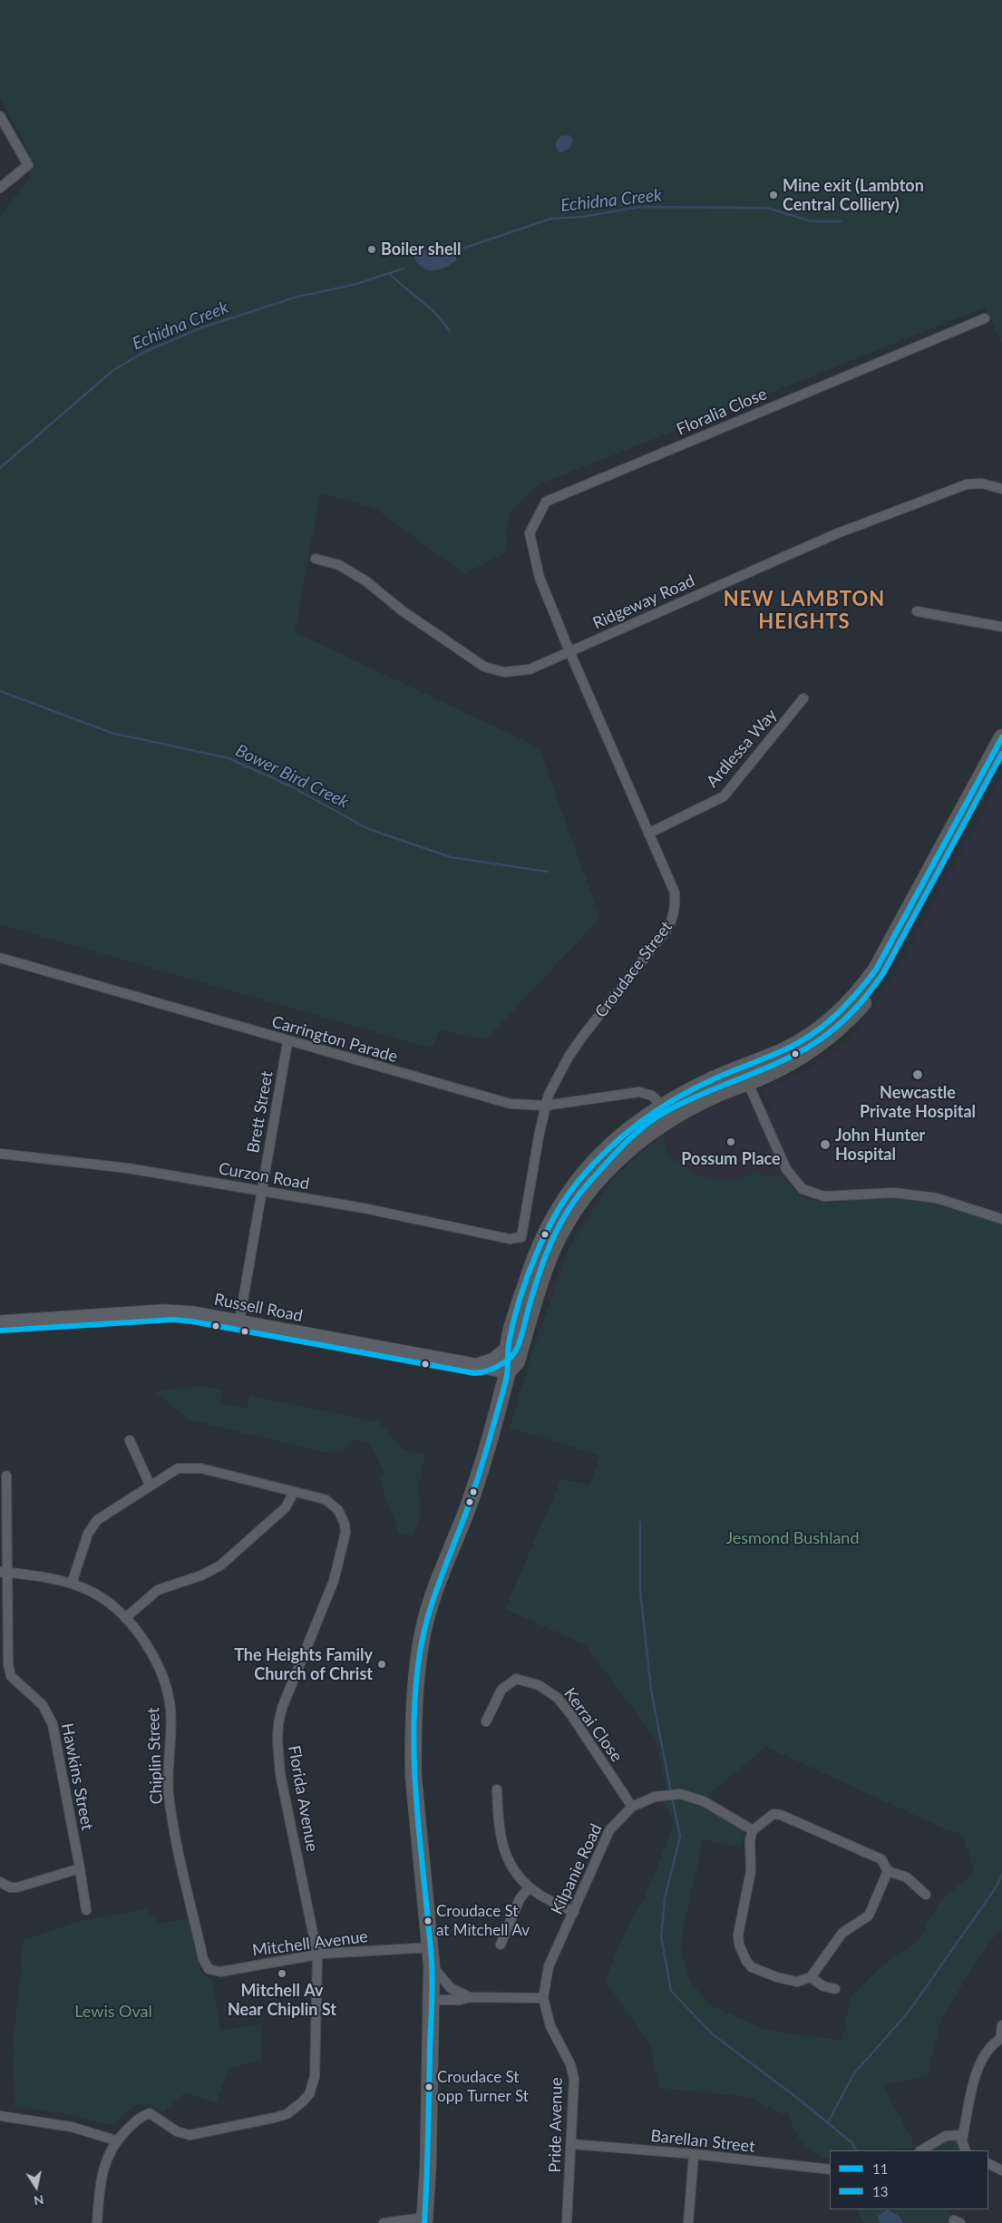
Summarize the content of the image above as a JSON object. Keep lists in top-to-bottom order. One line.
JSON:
{"streets":{"main road":["Russell Road"],"street":["Floralia Close","Ridgeway Road","Ardlessa Way","Croudace Street","Carrington Parade","Brett Street","Curzon Road","Kerrai Close","Chiplin Street","Hawkins Street","Florida Avenue","Kilpanie Road","Mitchell Avenue","Pride Avenue","Barellan Street"]},"crossings":[["Floralia Close","Croudace Street"],["Ridgeway Road","Croudace Street"],["Ardlessa Way","Croudace Street"],["Croudace Street","Carrington Parade"],["Croudace Street","Curzon Road"],["Carrington Parade","Brett Street"],["Brett Street","Curzon Road"],["Brett Street","Russell Road"],["Kerrai Close","Kilpanie Road"],["Chiplin Street","Hawkins Street"],["Chiplin Street","Florida Avenue"],["Chiplin Street","Mitchell Avenue"],["Florida Avenue","Mitchell Avenue"],["Kilpanie Road","Pride Avenue"],["Pride Avenue","Barellan Street"]],"districts":["NEW LAMBTON HEIGHTS"],"water":["Echidna Creek","Bower Bird Creek"],"parks":["Jesmond Bushland","Lewis Oval"],"places":["Mine exit (Lambton Central Colliery)","Boiler shell","Newcastle Private Hospital","Possum Place","John Hunter Hospital","The Heights Family Church of Christ","Croudace St at Mitchell Av","Mitchell Av Near Chiplin St","Croudace St opp Turner St"],"lines":["transit line 11","transit line 13"],"legend":["11","13"],"north":"bottom"}
